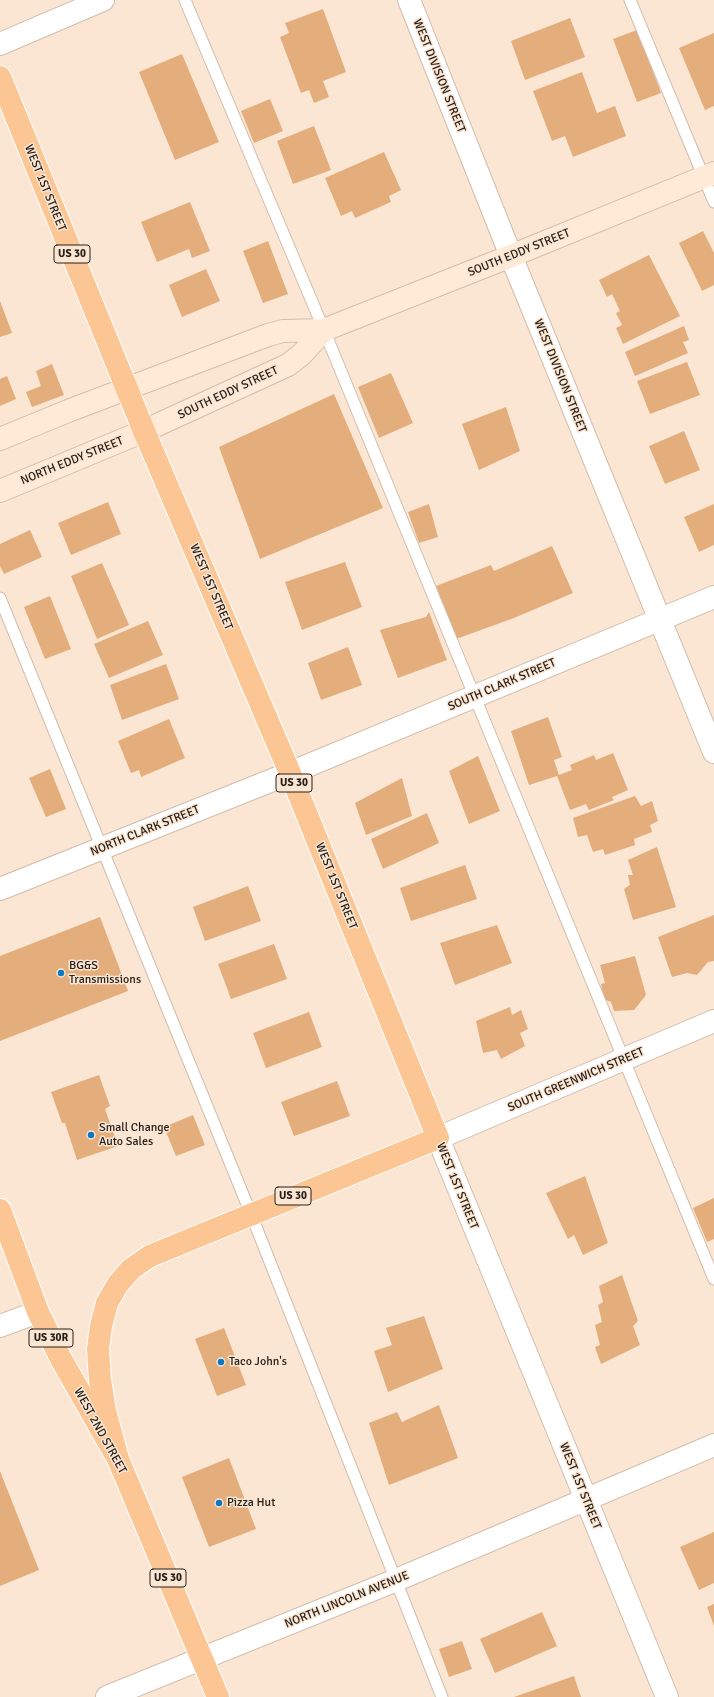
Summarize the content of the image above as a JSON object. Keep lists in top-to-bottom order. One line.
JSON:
{"streets":{"highway":["WEST 1ST STREET","US 30","US 30R","WEST 2ND STREET"],"main road":["SOUTH EDDY STREET","NORTH EDDY STREET"],"street":["WEST DIVISION STREET","SOUTH CLARK STREET","NORTH CLARK STREET","SOUTH GREENWICH STREET","NORTH LINCOLN AVENUE"]},"crossings":[["WEST DIVISION STREET","SOUTH EDDY STREET"],["WEST DIVISION STREET","SOUTH CLARK STREET"],["WEST 1ST STREET","SOUTH EDDY STREET"],["WEST 1ST STREET","US 30"],["WEST 1ST STREET","NORTH EDDY STREET"],["WEST 1ST STREET","SOUTH CLARK STREET"],["WEST 1ST STREET","NORTH CLARK STREET"],["WEST 1ST STREET","SOUTH GREENWICH STREET"],["WEST 1ST STREET","NORTH LINCOLN AVENUE"],["SOUTH EDDY STREET","NORTH EDDY STREET"],["US 30","SOUTH GREENWICH STREET"],["US 30","WEST 2ND STREET"],["SOUTH CLARK STREET","NORTH CLARK STREET"],["WEST 2ND STREET","NORTH LINCOLN AVENUE"]],"places":["BG&S Transmissions","Small Change Auto Sales","Taco John's","Pizza Hut"]}
